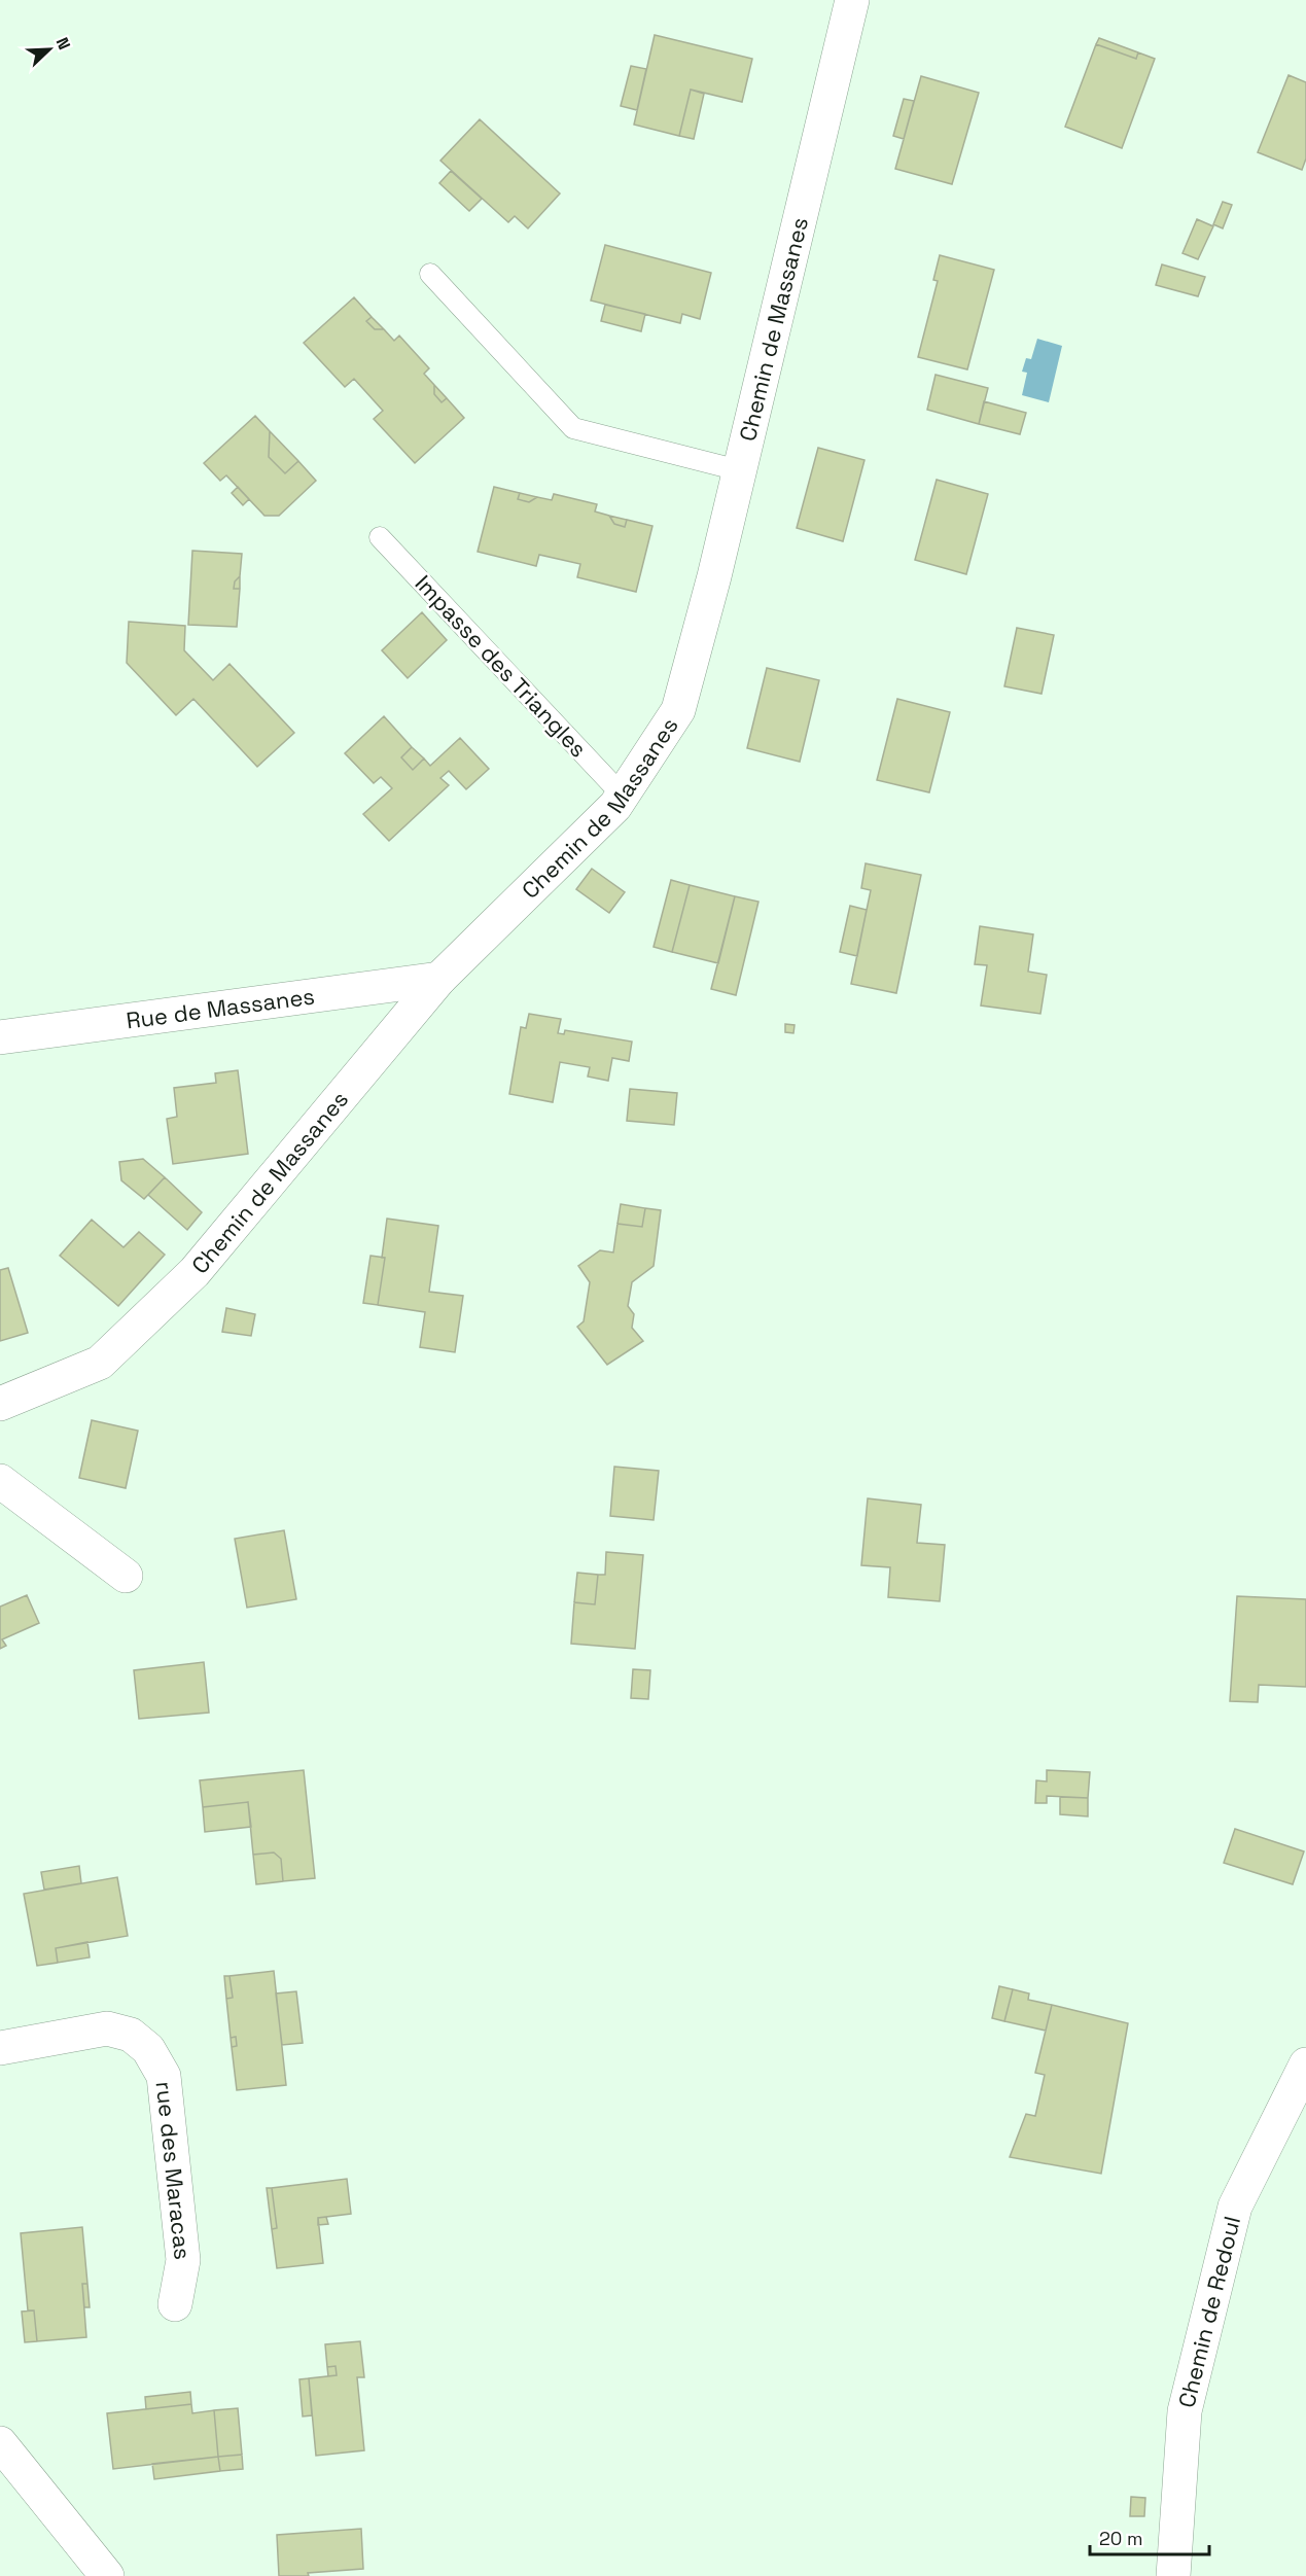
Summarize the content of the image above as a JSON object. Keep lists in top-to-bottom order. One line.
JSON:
{"streets":{"street":["Chemin de Massanes","Rue de Massanes","rue des Maracas","Chemin de Redoul"],"lane":["Impasse des Triangles"]},"crossings":[["Chemin de Massanes","Impasse des Triangles"],["Chemin de Massanes","Rue de Massanes"]],"scale_bar":"20 m","north":"top right"}
